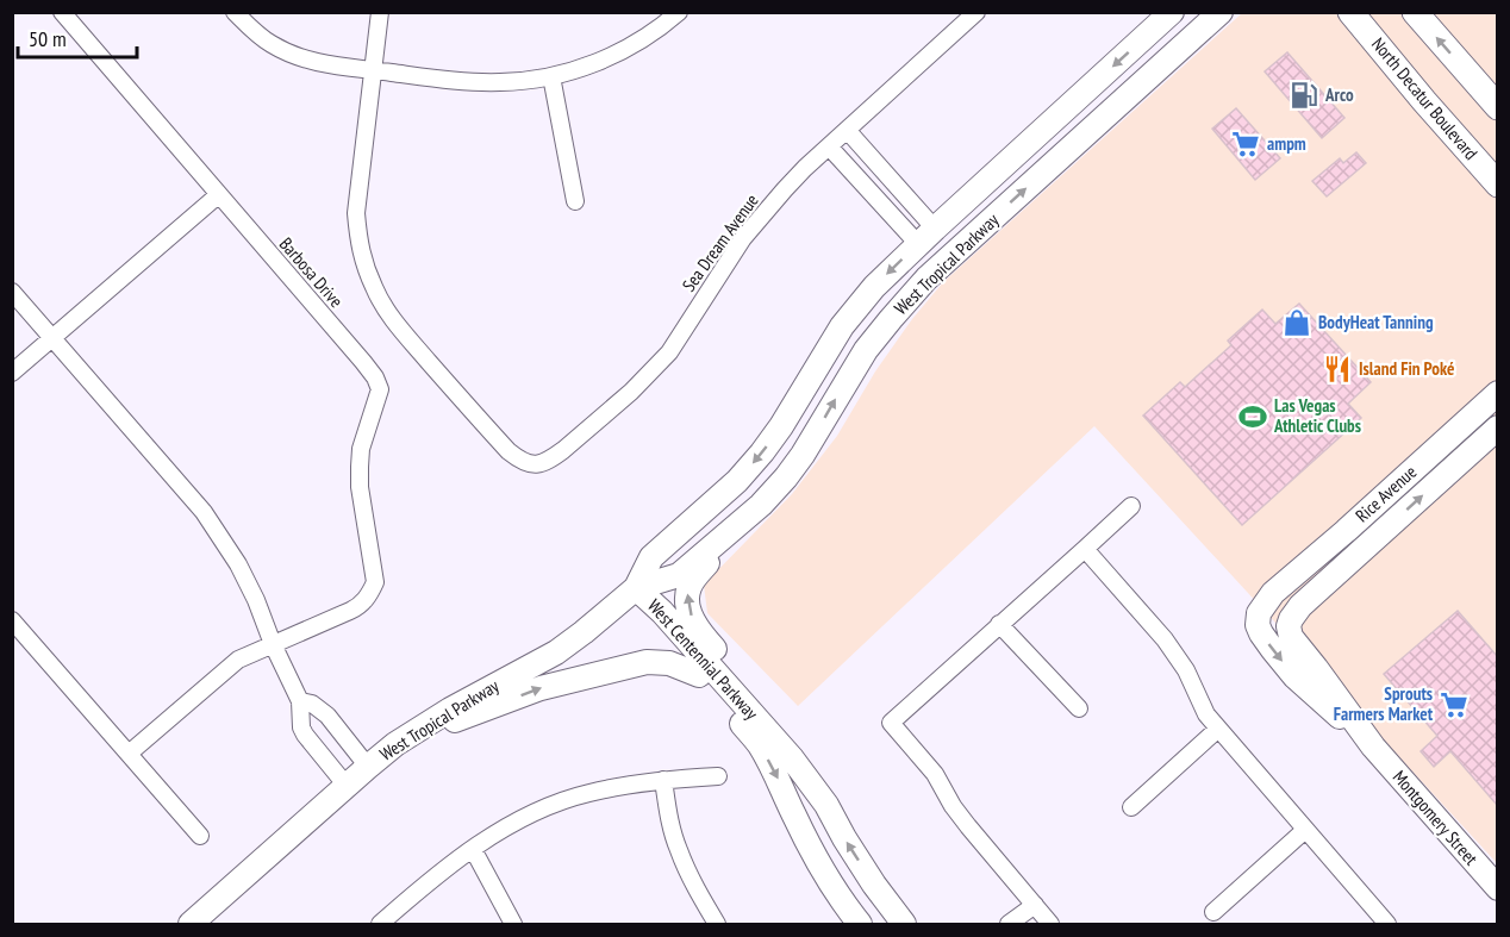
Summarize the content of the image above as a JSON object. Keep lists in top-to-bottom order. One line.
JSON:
{"streets":{"main road":["North Decatur Boulevard","West Tropical Parkway","Rice Avenue","West Centennial Parkway","Montgomery Street"],"street":["Sea Dream Avenue","Barbosa Drive"]},"crossings":[["West Tropical Parkway","West Centennial Parkway"],["Rice Avenue","Montgomery Street"]],"places":{"fuel station":["Arco"],"supermarket":["ampm","Sprouts Farmers Market"],"shop":["BodyHeat Tanning"],"restaurant":["Island Fin Poké"],"sports":["Las Vegas Athletic Clubs"]},"scale_bar":"50 m"}
